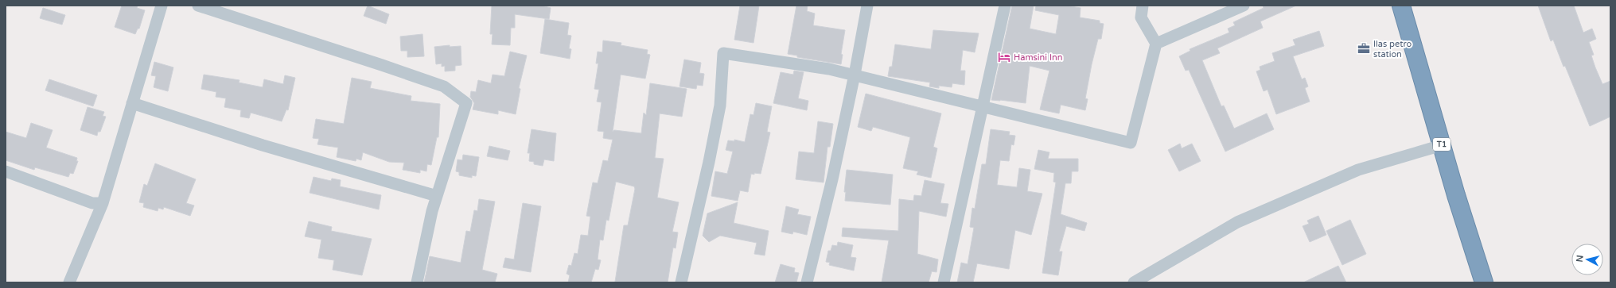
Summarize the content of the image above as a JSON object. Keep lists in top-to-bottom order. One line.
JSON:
{"streets":{"highway":["T1"]},"places":{"office":["Ilas petro station"],"hotel":["Hamsini Inn"]},"north":"left"}
